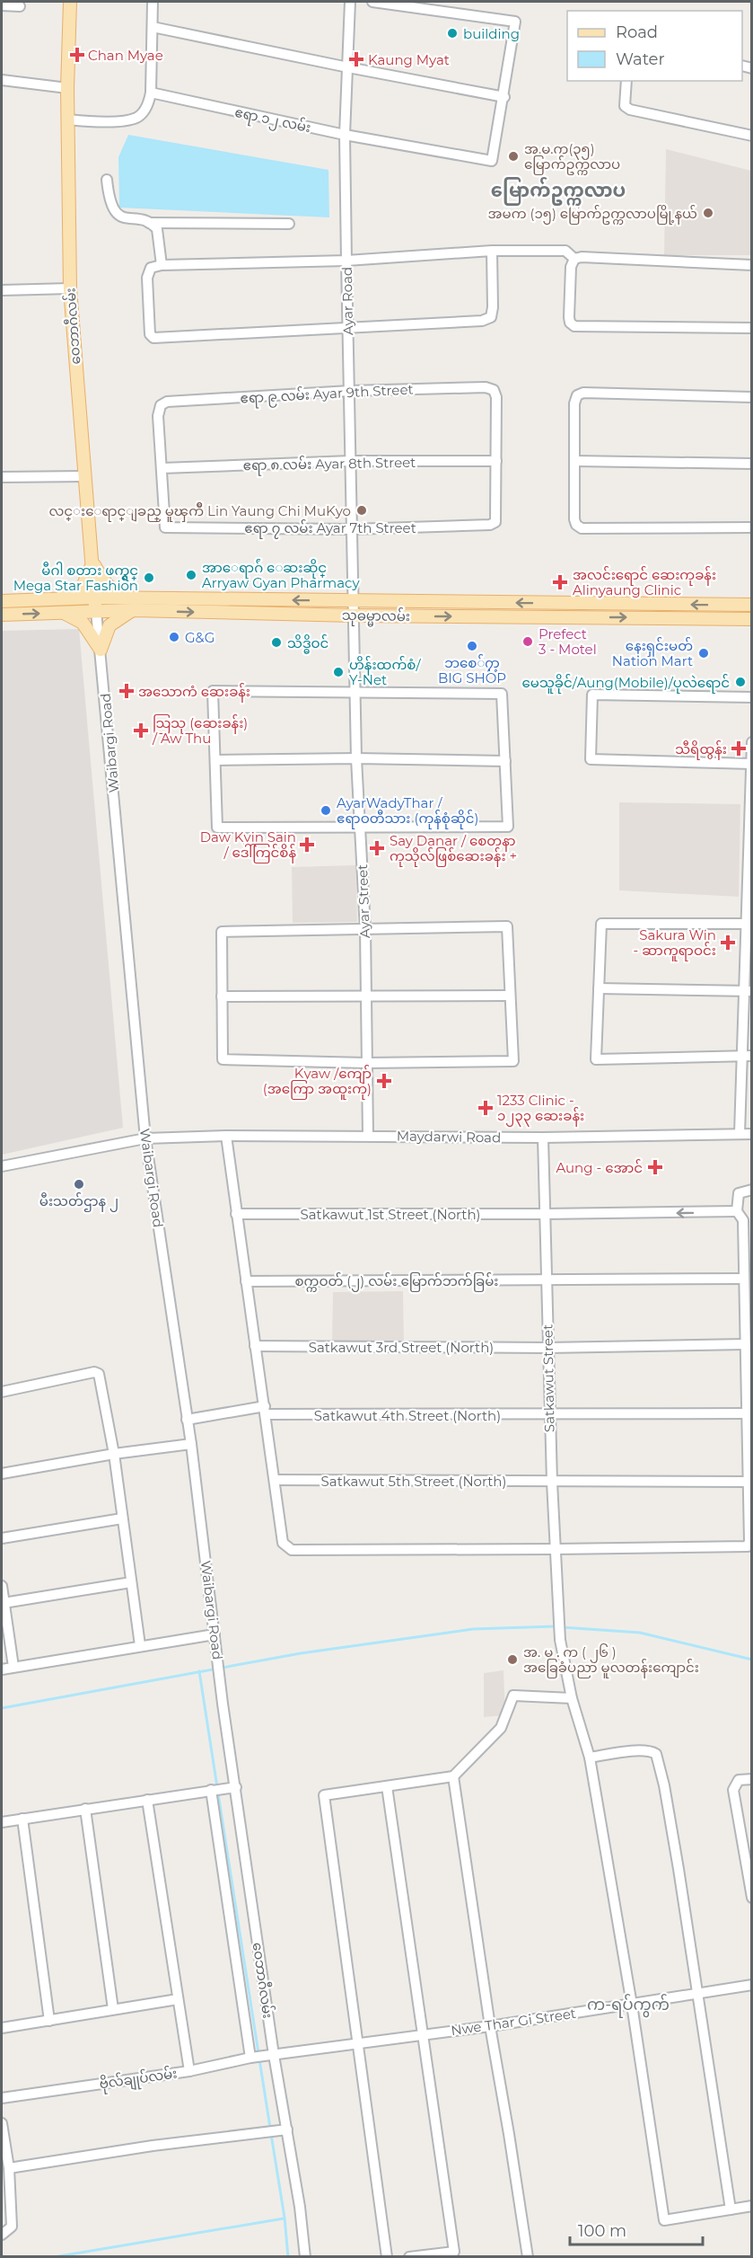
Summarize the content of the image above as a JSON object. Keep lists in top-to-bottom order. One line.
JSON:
{"streets":{"main road":["ဝေဘာဂီလမ်း","သုဓမ္မာလမ်း"],"street":["ဧရာ ၁၂ လမ်း","Ayar Road","ဧရာ ၉ လမ်း Ayar 9th Street","ဧရာ ၈ လမ်း Ayar 8th Street","ဧရာ ၇ လမ်း Ayar 7th Street","Waibargi Road","Ayar Street","Maydarwi Road","Satkawut 1st Street (North)","စက္ကဝတ် (၂) လမ်း မြောက်ဘက်ခြမ်း","Satkawut 3rd Street (North)","Satkawut Street","Satkawut 4th Street (North)","Satkawut 5th Street (North)","Nwe Thar Gi Street","ဗိုလ်ချုပ်လမ်း"]},"crossings":[["ဧရာ ၁၂ လမ်း","Ayar Road"],["Ayar Road","ဧရာ ၉ လမ်း Ayar 9th Street"],["Ayar Road","ဧရာ ၈ လမ်း Ayar 8th Street"],["Ayar Road","ဧရာ ၇ လမ်း Ayar 7th Street"],["Ayar Road","သုဓမ္မာလမ်း"],["Ayar Road","Ayar Street"],["ဝေဘာဂီလမ်း","သုဓမ္မာလမ်း"],["ဝေဘာဂီလမ်း","Waibargi Road"],["ဝေဘာဂီလမ်း","Nwe Thar Gi Street"],["ဝေဘာဂီလမ်း","ဗိုလ်ချုပ်လမ်း"],["ဧရာ ၉ လမ်း Ayar 9th Street","ဧရာ ၈ လမ်း Ayar 8th Street"],["ဧရာ ၉ လမ်း Ayar 9th Street","ဧရာ ၇ လမ်း Ayar 7th Street"],["ဧရာ ၈ လမ်း Ayar 8th Street","ဧရာ ၇ လမ်း Ayar 7th Street"],["သုဓမ္မာလမ်း","Ayar Street"],["Waibargi Road","Maydarwi Road"],["Waibargi Road","Satkawut 4th Street (North)"],["Ayar Street","Maydarwi Road"],["Maydarwi Road","Satkawut Street"],["Satkawut 1st Street (North)","Satkawut Street"],["စက္ကဝတ် (၂) လမ်း မြောက်ဘက်ခြမ်း","Satkawut Street"],["Satkawut 3rd Street (North)","Satkawut Street"],["Satkawut Street","Satkawut 4th Street (North)"],["Satkawut Street","Satkawut 5th Street (North)"],["Satkawut Street","Nwe Thar Gi Street"],["Nwe Thar Gi Street","ဗိုလ်ချုပ်လမ်း"]],"one_way":["Satkawut 1st Street (North)"],"districts":["မြောက်‌ဥက္ကလာပ","က-ရပ်ကွက်"],"places":{"other":["building","အ.မ.က(၃၅) မြောက်ဥက္ကလာပ","အမက (၁၅) မြောက်ဥက္ကလာပမြို့နယ်","လင္းေရာင္ျခည္ မူၾကိဳ Lin Yaung Chi MuKyo","အာေရာဂ်ံ ေဆးဆိုင္ Arryaw Gyan Pharmacy","မီဂါ စတား ဖက္ရွင္ Mega Star Fashion","G&G","Prefect 3 - Motel","သိဒ္ဓိဝင်","ဘစေ်၇ှာ့ BIG SHOP","နေးရှင်းမတ် Nation Mart","ဟိန်းထက်စံ/ Y-Net","မေသူခိုင်/Aung(Mobile)/ပုလဲရောင်","AyarWadyThar / ဧရာဝတီသား (ကုန်စုံဆိုင်)","မီးသတ်ဌာန ၂","အ. မ . က ( ၂၆ ) အခြေခံပညာ မူလတန်းကျောင်း"],"health":["Chan Myae","Kaung Myat","အလင်းရောင် ဆေးကုခန်း Alinyaung Clinic","အသောကံ ဆေးခန်း","သြသု (ဆေးခန်း) / Aw Thu","သီရိထွန်း","Daw Kyin Sain / ဒေါ်ကြင်စိန်","Say Danar / စေတနာ ကုသိုလ်ဖြစ်ဆေးခန်း +","Sakura Win - ဆာကူရာဝင်း","Kyaw /ကျော် (အကြော အထူးကု)","1233 Clinic - ၁၂၃၃ ဆေးခန်း","Aung - အောင်"]},"legend":["Road","Water"],"scale_bar":"100 m"}
